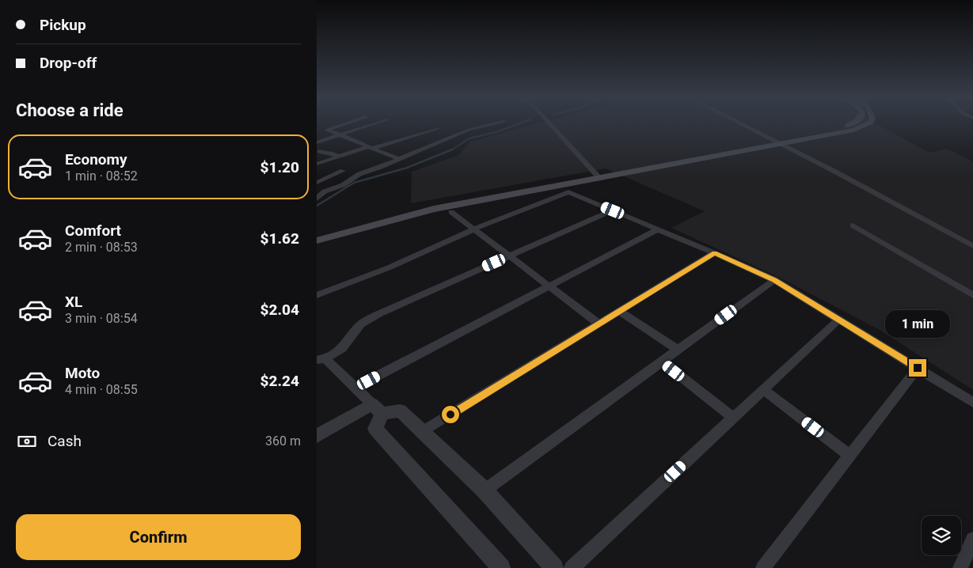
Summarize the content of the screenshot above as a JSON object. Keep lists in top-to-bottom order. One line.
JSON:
{"page":{"banner":["Pickup","Drop-off"],"heading":"Choose a ride","list":[{"name":"Economy","note":"1 min · 08:52","value":"$1.20"},{"name":"Comfort","note":"2 min · 08:53","value":"$1.62"},{"name":"XL","note":"3 min · 08:54","value":"$2.04"},{"name":"Moto","note":"4 min · 08:55","value":"$2.24"}],"bubble":"1 min","pay":["Cash","360 m"],"buttons":"Confirm"}}
